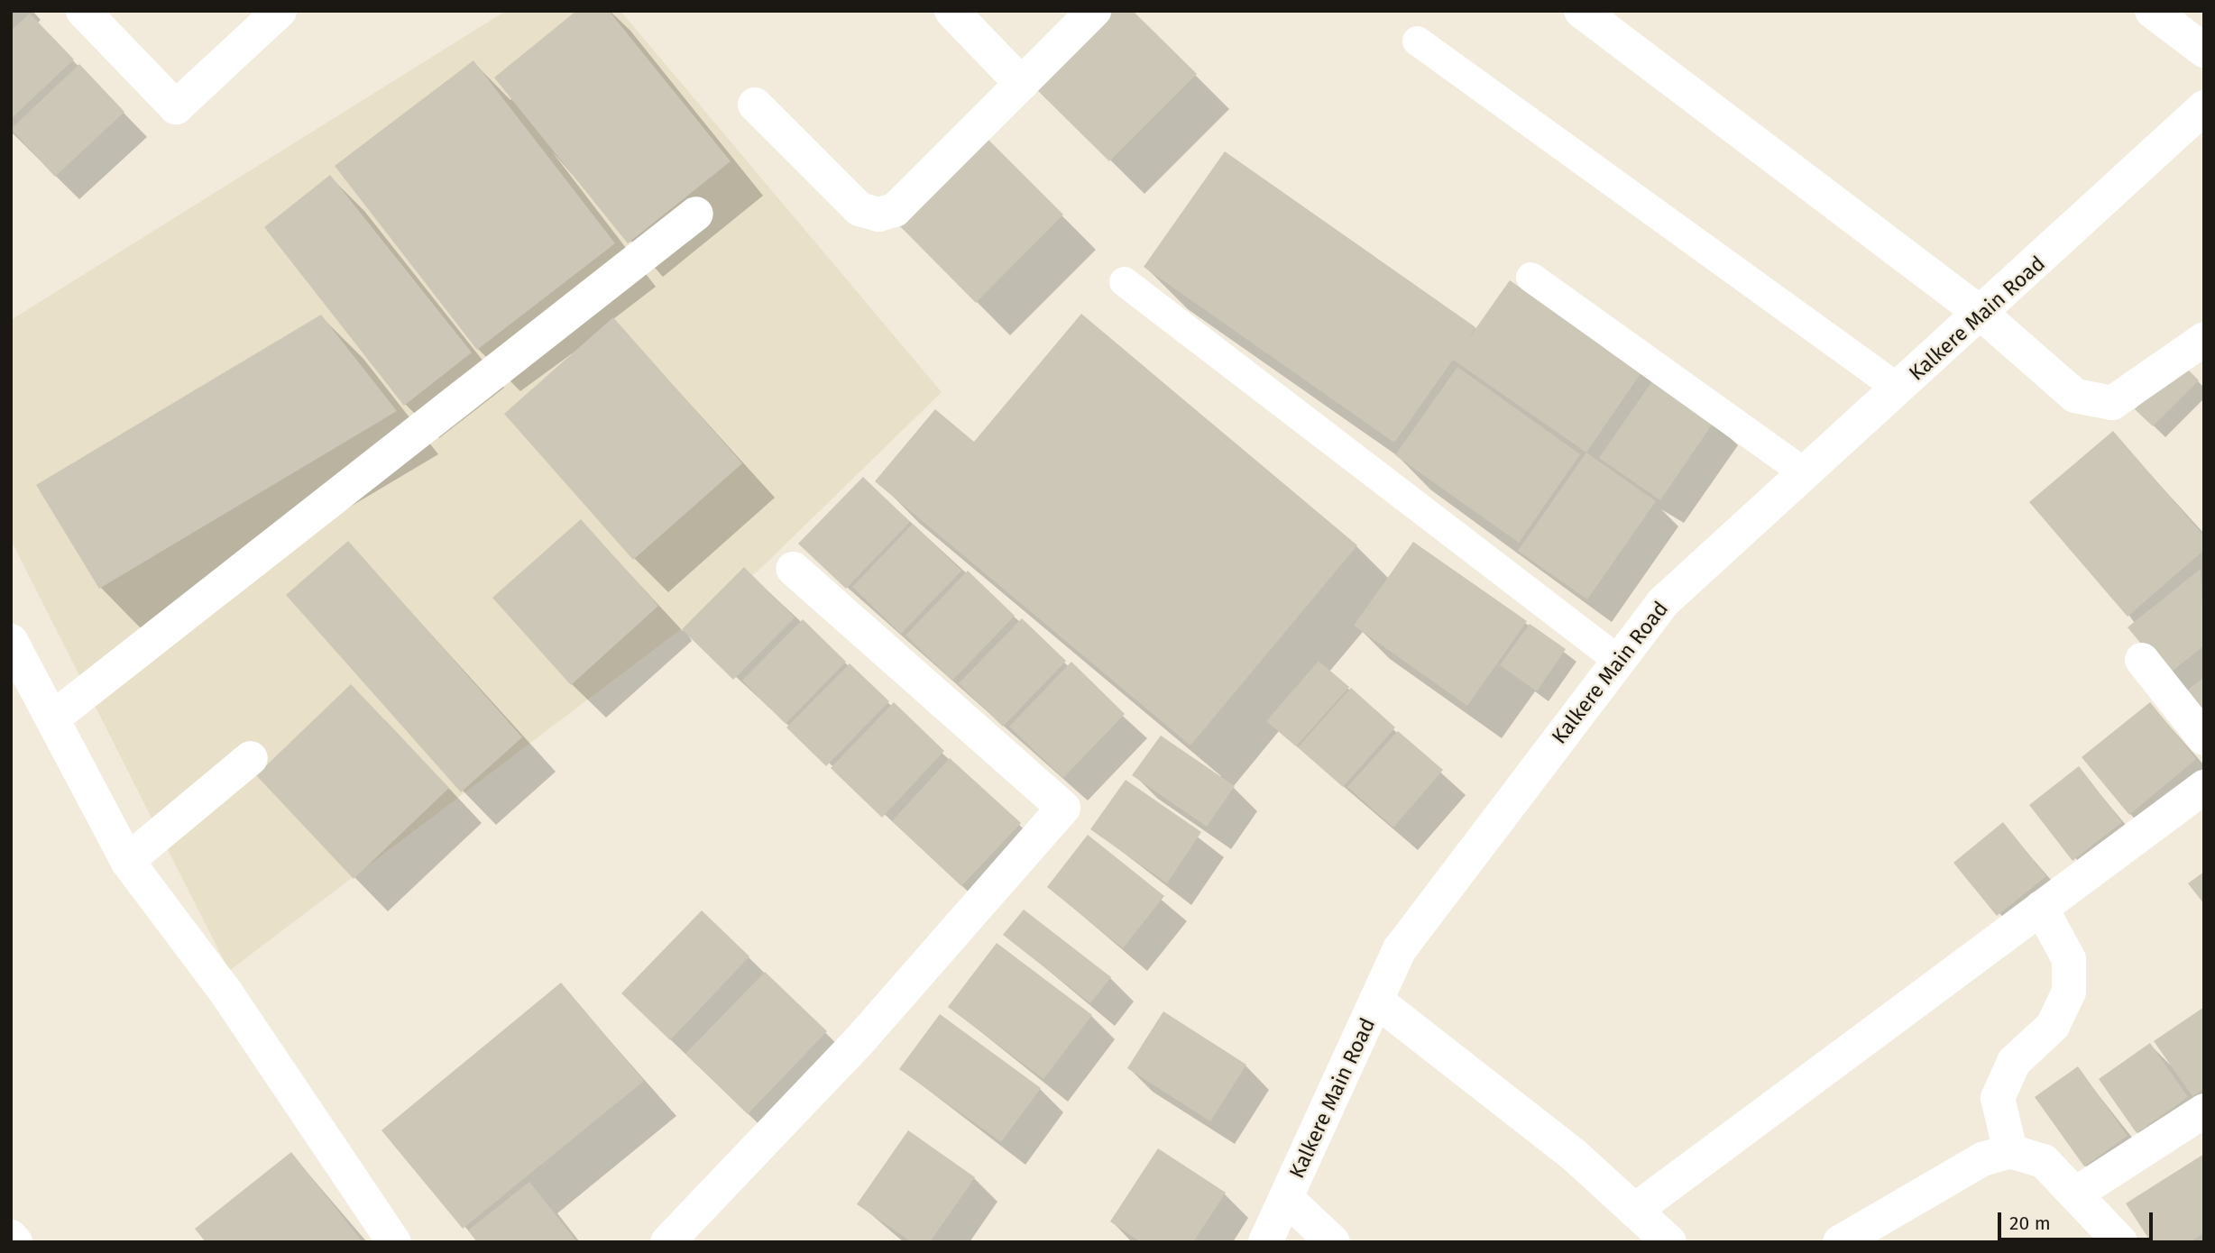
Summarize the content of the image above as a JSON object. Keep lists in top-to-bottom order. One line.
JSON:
{"streets":{"street":["Kalkere Main Road"]},"scale_bar":"20 m"}
